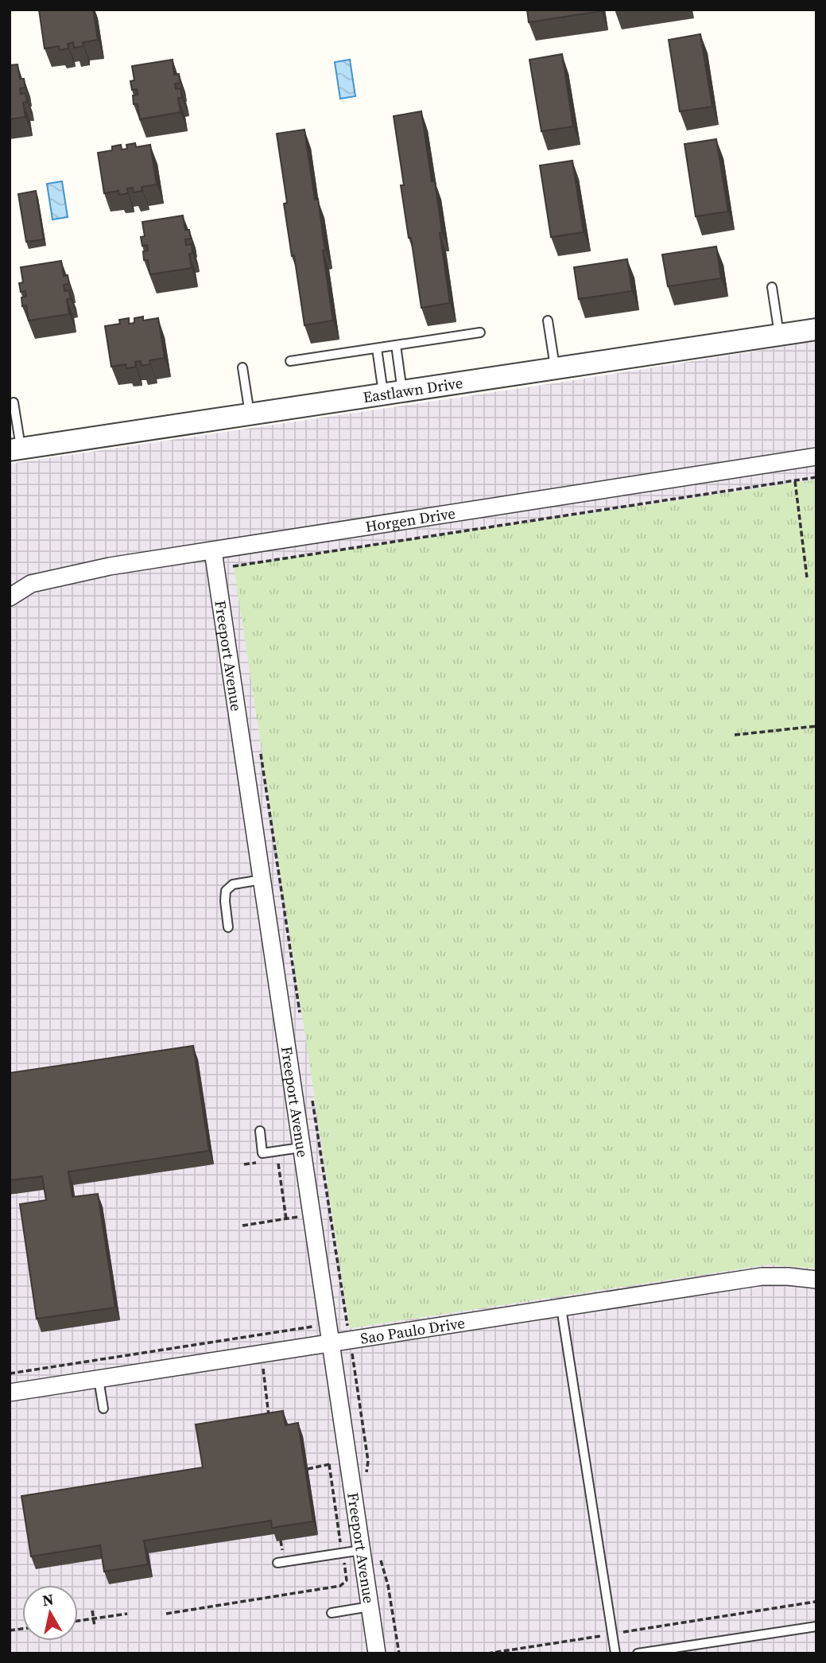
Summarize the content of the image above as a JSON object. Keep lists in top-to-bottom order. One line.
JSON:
{"streets":{"street":["Eastlawn Drive","Horgen Drive","Freeport Avenue","Sao Paulo Drive"]},"crossings":[["Horgen Drive","Freeport Avenue"],["Freeport Avenue","Sao Paulo Drive"]],"north":"top"}
